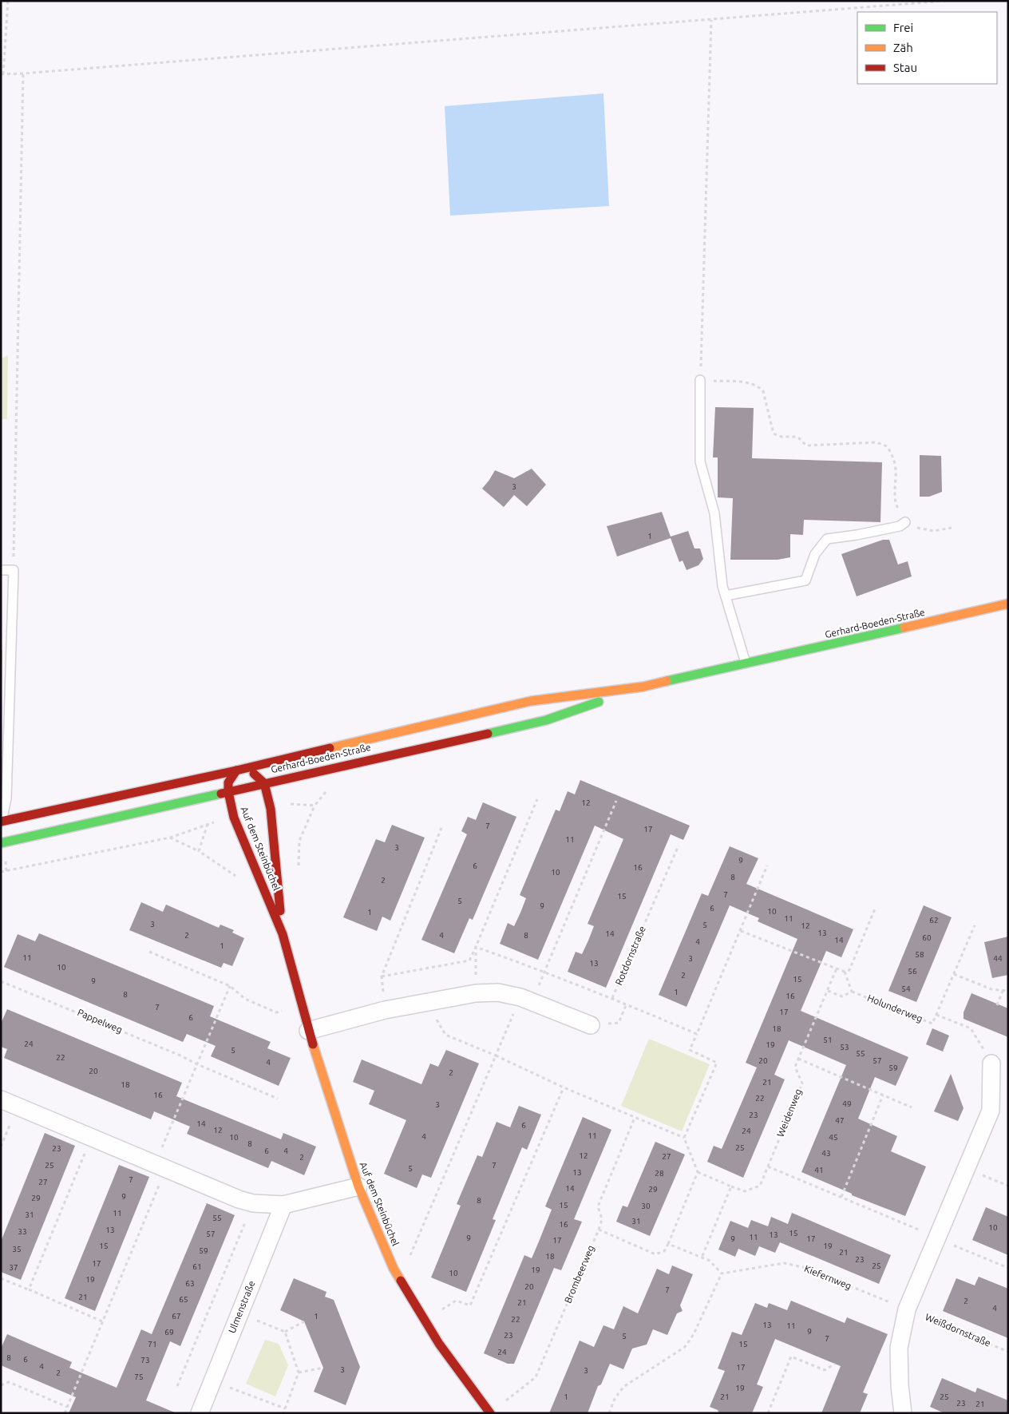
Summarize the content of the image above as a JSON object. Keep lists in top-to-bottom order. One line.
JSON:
{"streets":{"main road":["Gerhard-Boeden-Straße","Auf dem Steinbüchel"],"street":["Ulmenstraße"],"path":["Rotdornstraße","Holunderweg","Pappelweg","Weidenweg","Brombeerweg","Kiefernweg","Weißdornstraße"]},"crossings":[["Gerhard-Boeden-Straße","Auf dem Steinbüchel"],["Kiefernweg","Weißdornstraße"]],"house_numbers":["3","1","12","7","17","11","3","9","6","16","10","8","2","7","15","5","9","6","10","1","11","62","3","5","12","13","14","2","4","8","60","14","4","1","58","11","3","44","13","10","56","2","15","9","54","1","8","16","7","17","6","18","51","24","19","53","5","55","22","20","57","4","59","20","2","21","18","16","22","49","3","23","47","14","6","12","24","11","4","10","45","8","25","23","6","4","43","12","27","2","25","7","5","41","13","28","7","27","14","29","9","29","8","15","30","11","31","55","31","16","10","13","33","15","57","13","11","9","9","17","17","15","19","35","59","21","18","23","17","25","61","37","19","10","19","63","20","7","21","65","2","21","4","67","1","22","13","11","9","69","23","5","7","71","15","24","8","6","73","4","17","3","3","2","75","19","1","21","25","23","21"],"legend":["Frei","Zäh","Stau"]}
